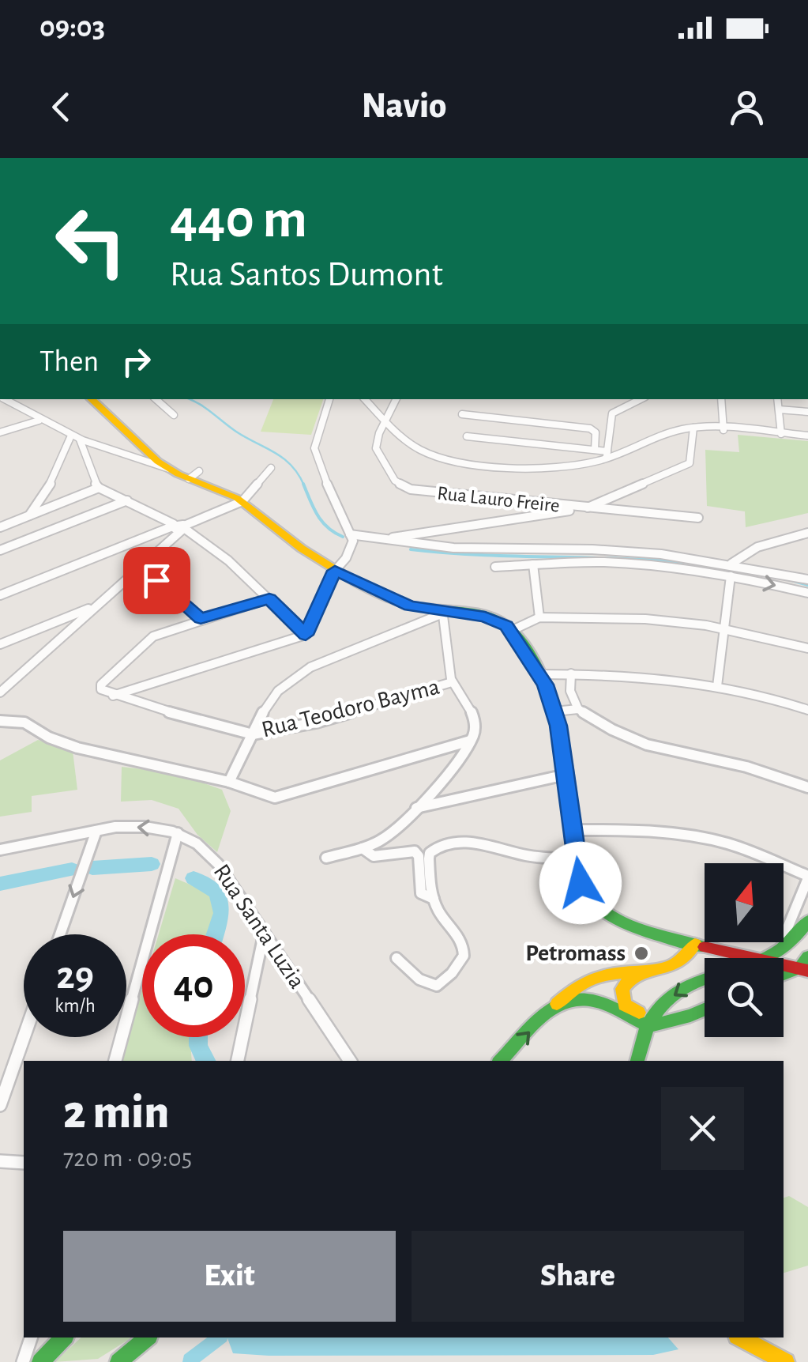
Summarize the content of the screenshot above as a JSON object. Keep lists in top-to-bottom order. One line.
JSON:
{"streets":{"street":["Rua Lauro Freire","Rua Teodoro Bayma","Rua Santa Luzia"]},"places":["Petromass"],"north":"top","page":{"status":"09:03","header":"Navio","turn":["440 m","Rua Santos Dumont"],"then":"Then","speed":"29 km/h","limit":"40","heading":["2 min","720 m · 09:05"],"buttons":["Exit","Share"]}}
